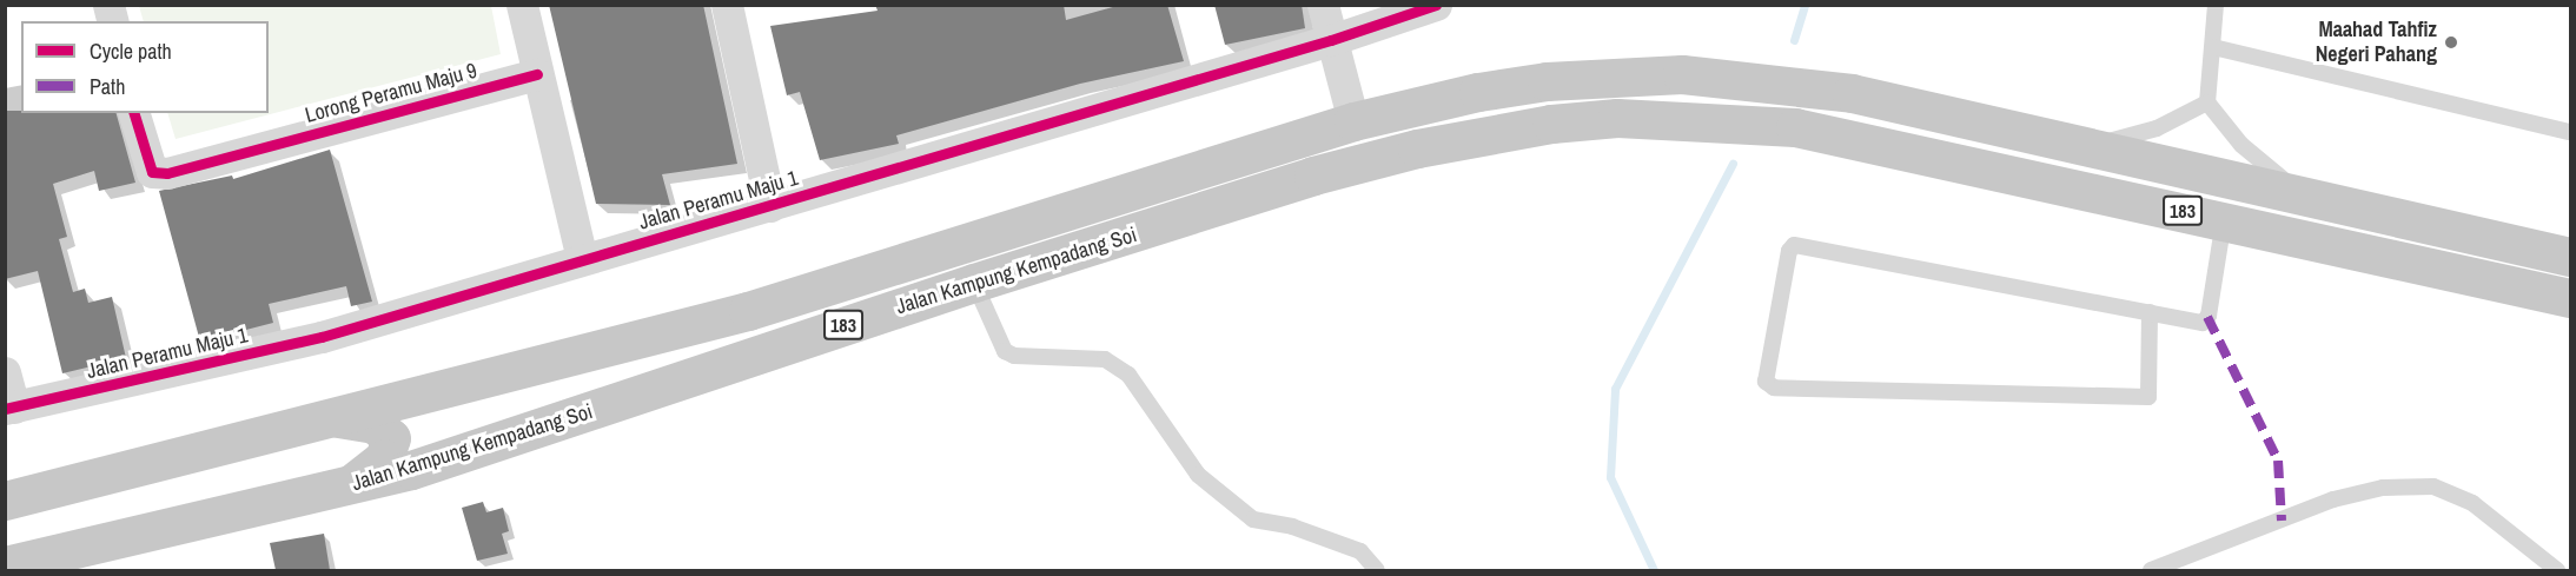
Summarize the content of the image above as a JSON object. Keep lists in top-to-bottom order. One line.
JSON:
{"streets":{"highway":["183","Jalan Kampung Kempadang Soi"],"street":["Lorong Peramu Maju 9","Jalan Peramu Maju 1"]},"crossings":[["183","Jalan Kampung Kempadang Soi"]],"places":["Maahad Tahfiz Negeri Pahang"],"legend":["Cycle path","Path"]}
